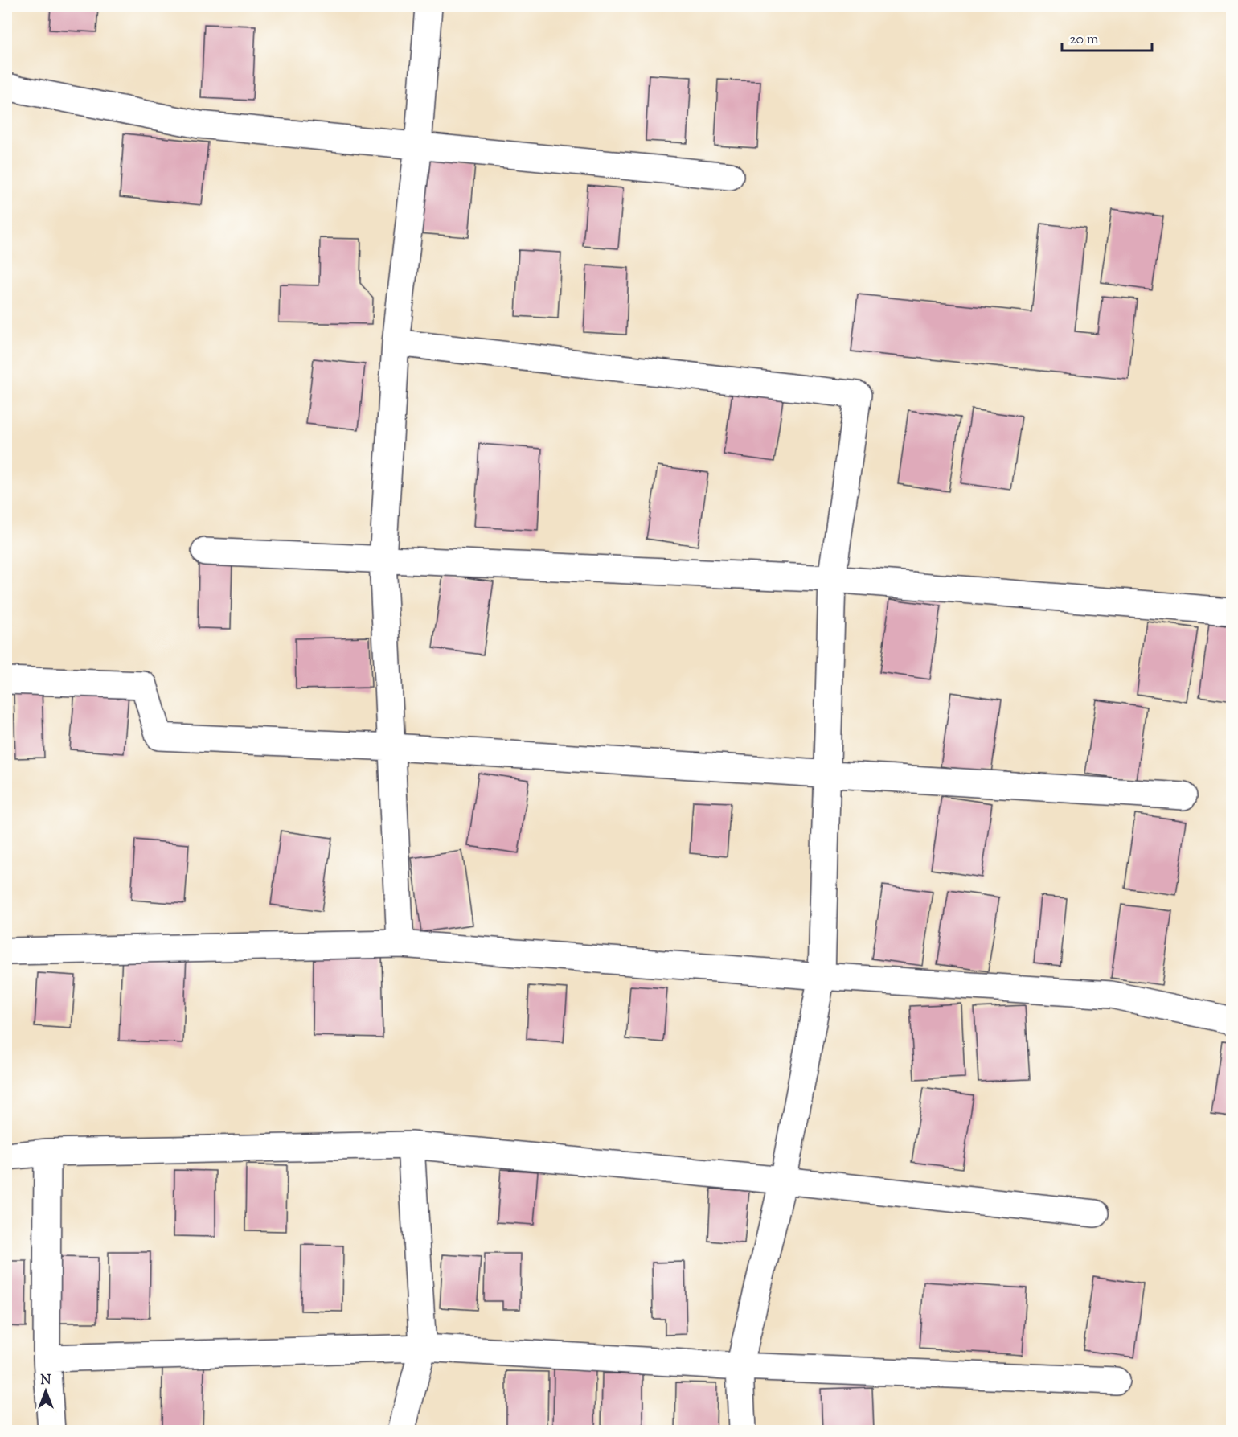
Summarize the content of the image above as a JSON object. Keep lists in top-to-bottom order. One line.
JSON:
{"scale_bar":"20 m","north":"top"}
